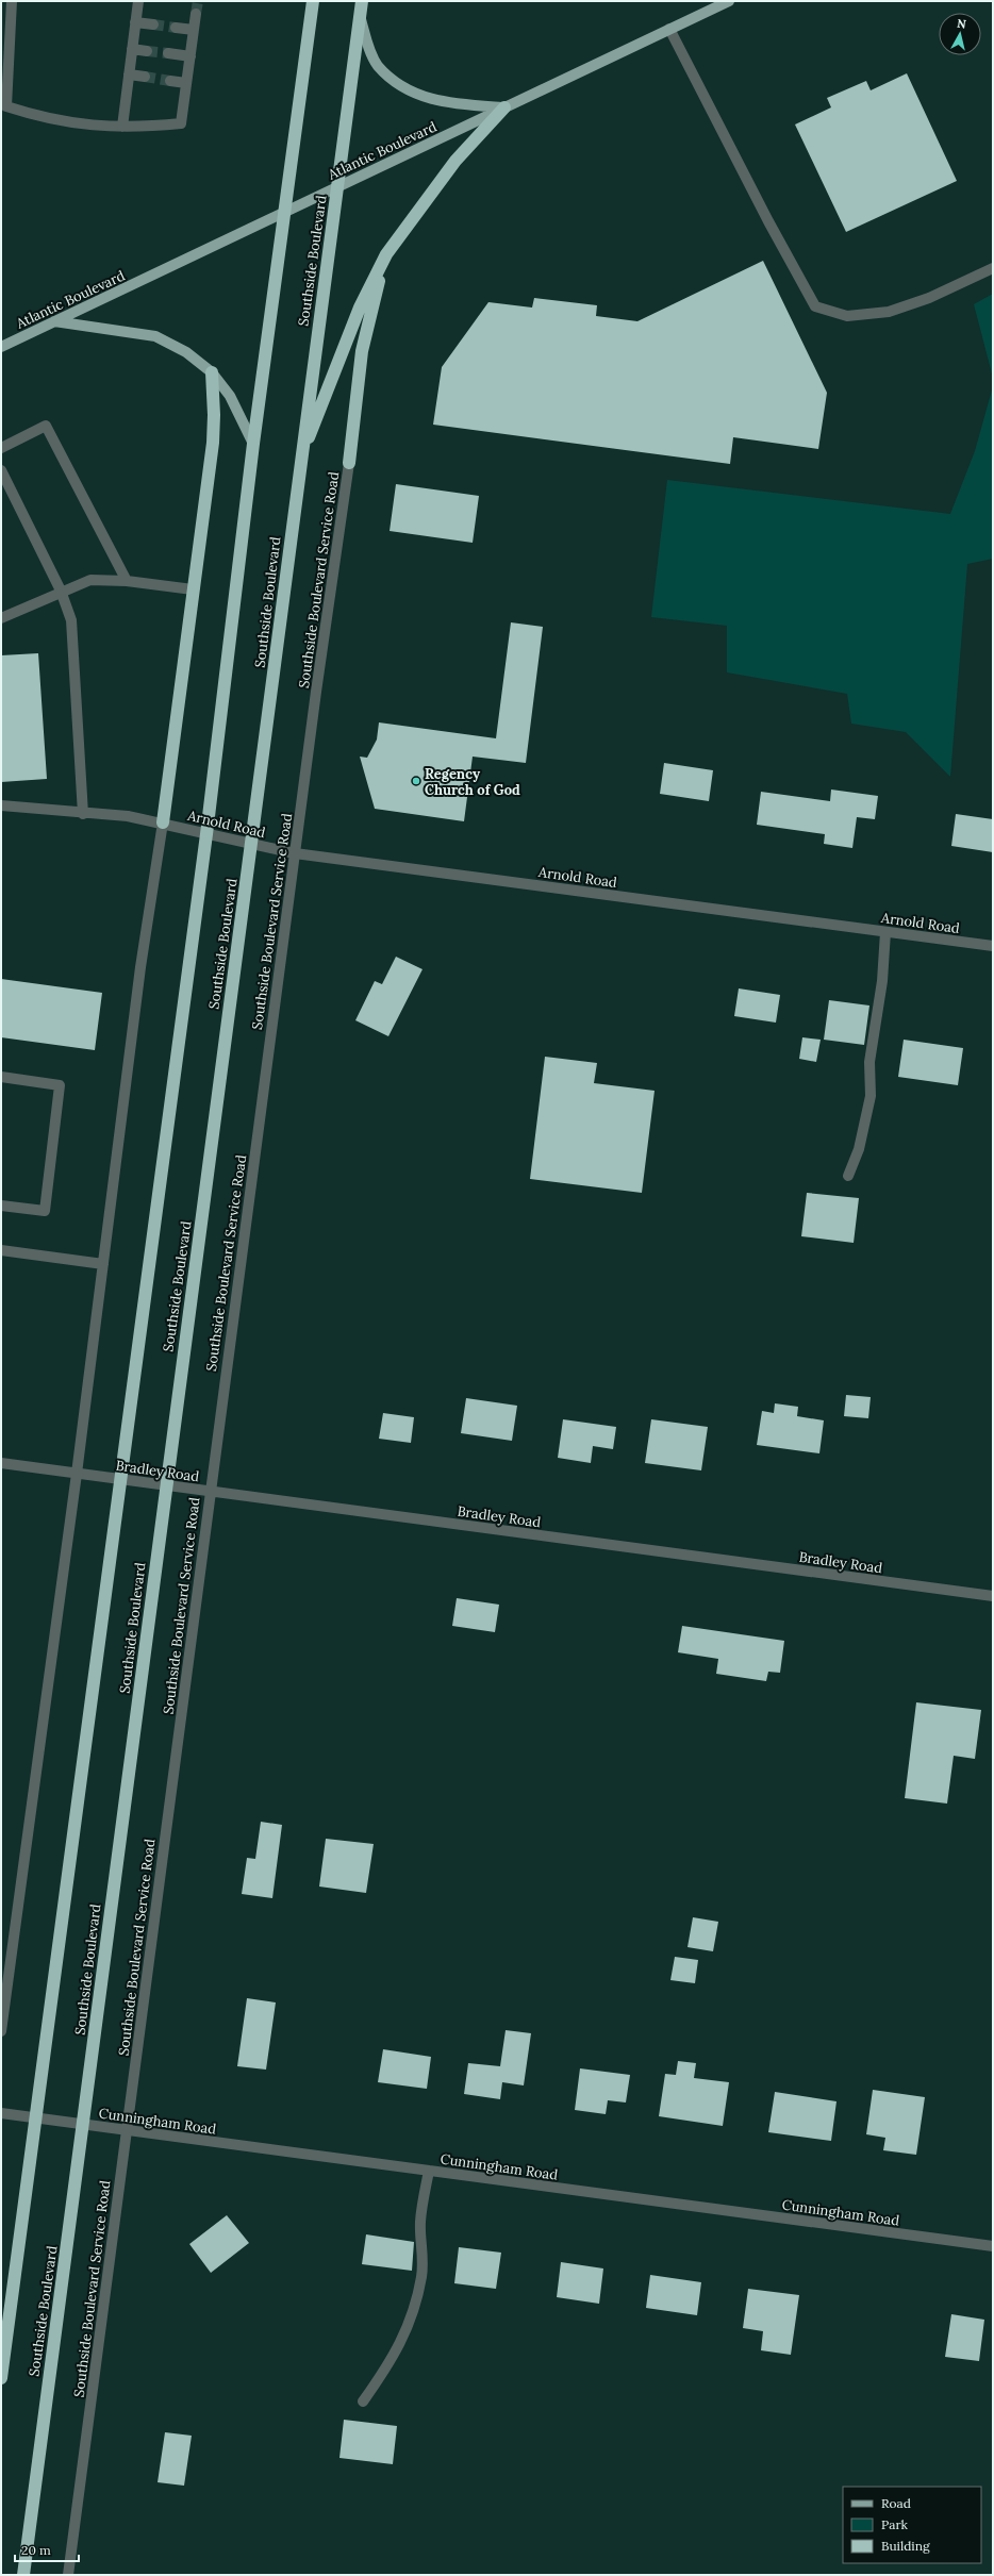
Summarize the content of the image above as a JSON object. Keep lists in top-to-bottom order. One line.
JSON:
{"streets":{"highway":["Southside Boulevard"],"main road":["Atlantic Boulevard"],"street":["Southside Boulevard Service Road","Arnold Road","Bradley Road","Cunningham Road"]},"crossings":[["Atlantic Boulevard","Southside Boulevard"],["Southside Boulevard","Arnold Road"],["Southside Boulevard","Bradley Road"],["Southside Boulevard","Cunningham Road"],["Southside Boulevard Service Road","Arnold Road"],["Southside Boulevard Service Road","Bradley Road"],["Southside Boulevard Service Road","Cunningham Road"]],"places":["Regency Church of God"],"legend":["Road","Park","Building"],"scale_bar":"20 m","north":"top"}
